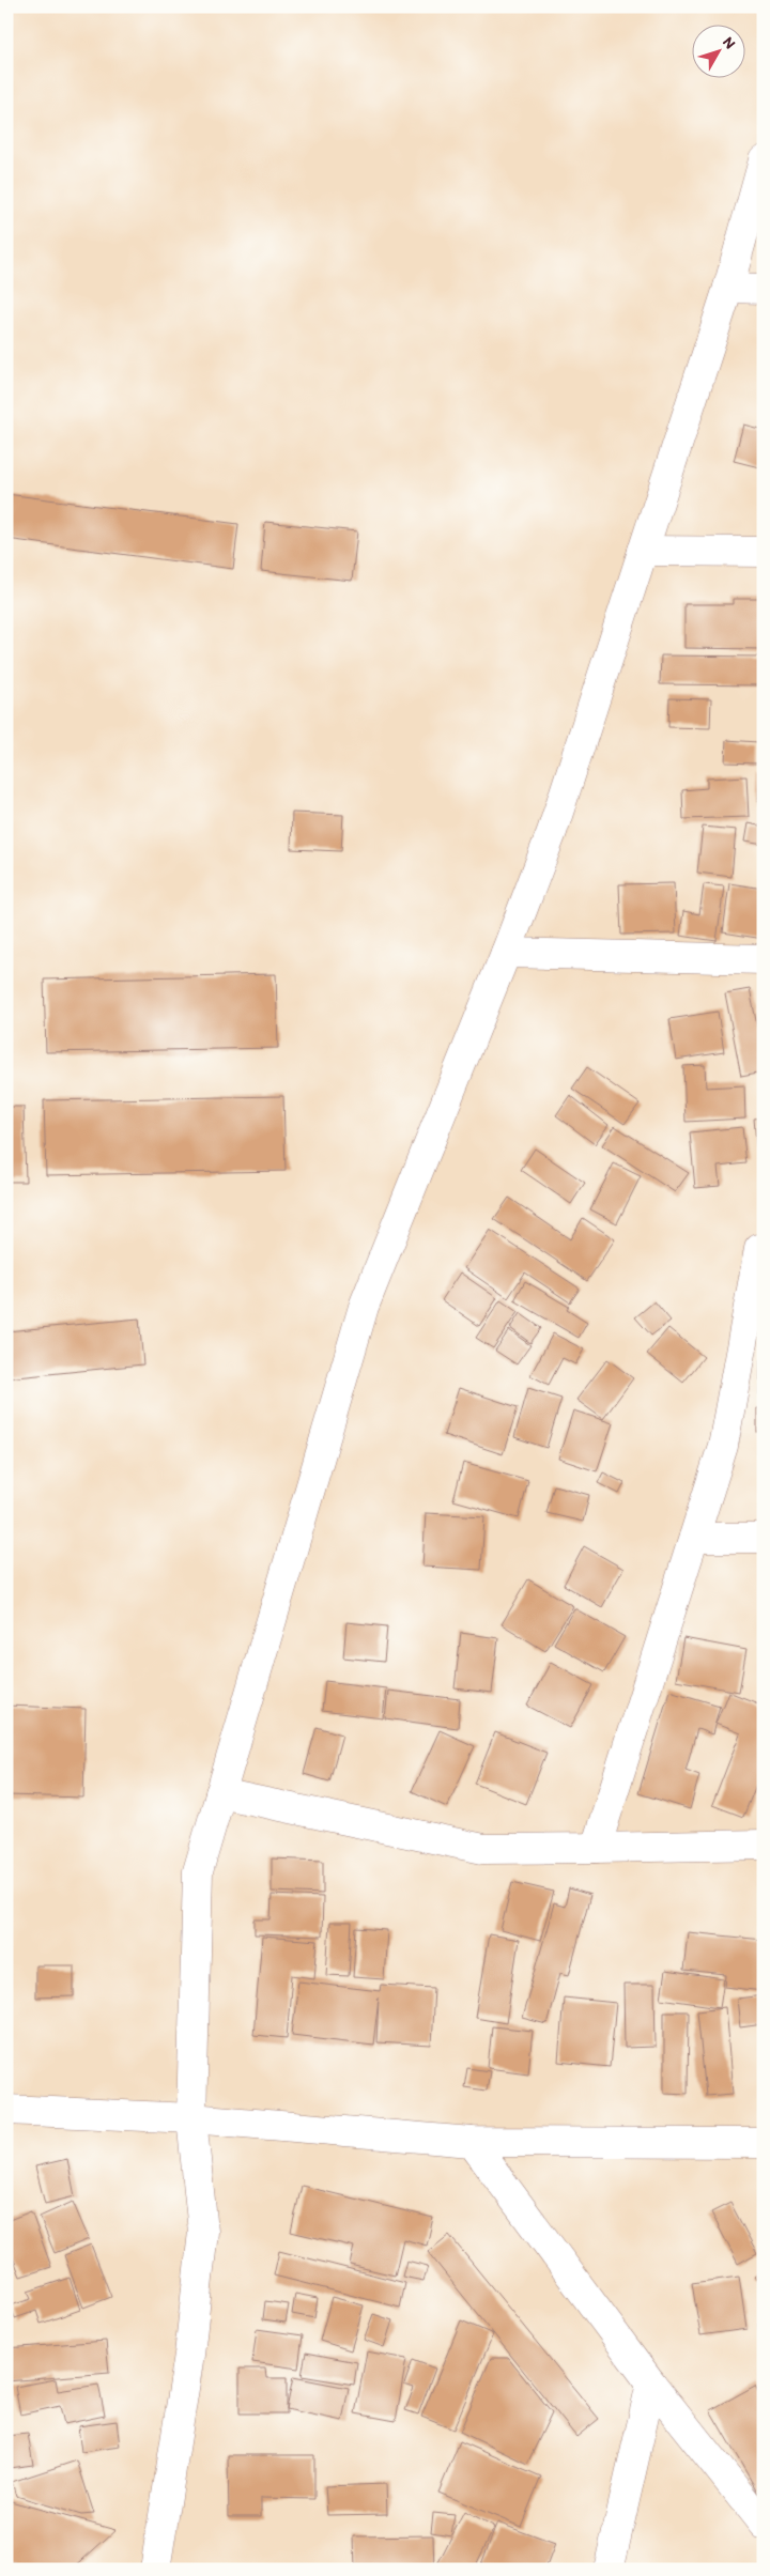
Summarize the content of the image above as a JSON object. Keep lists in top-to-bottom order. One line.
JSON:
{"north":"top right"}
